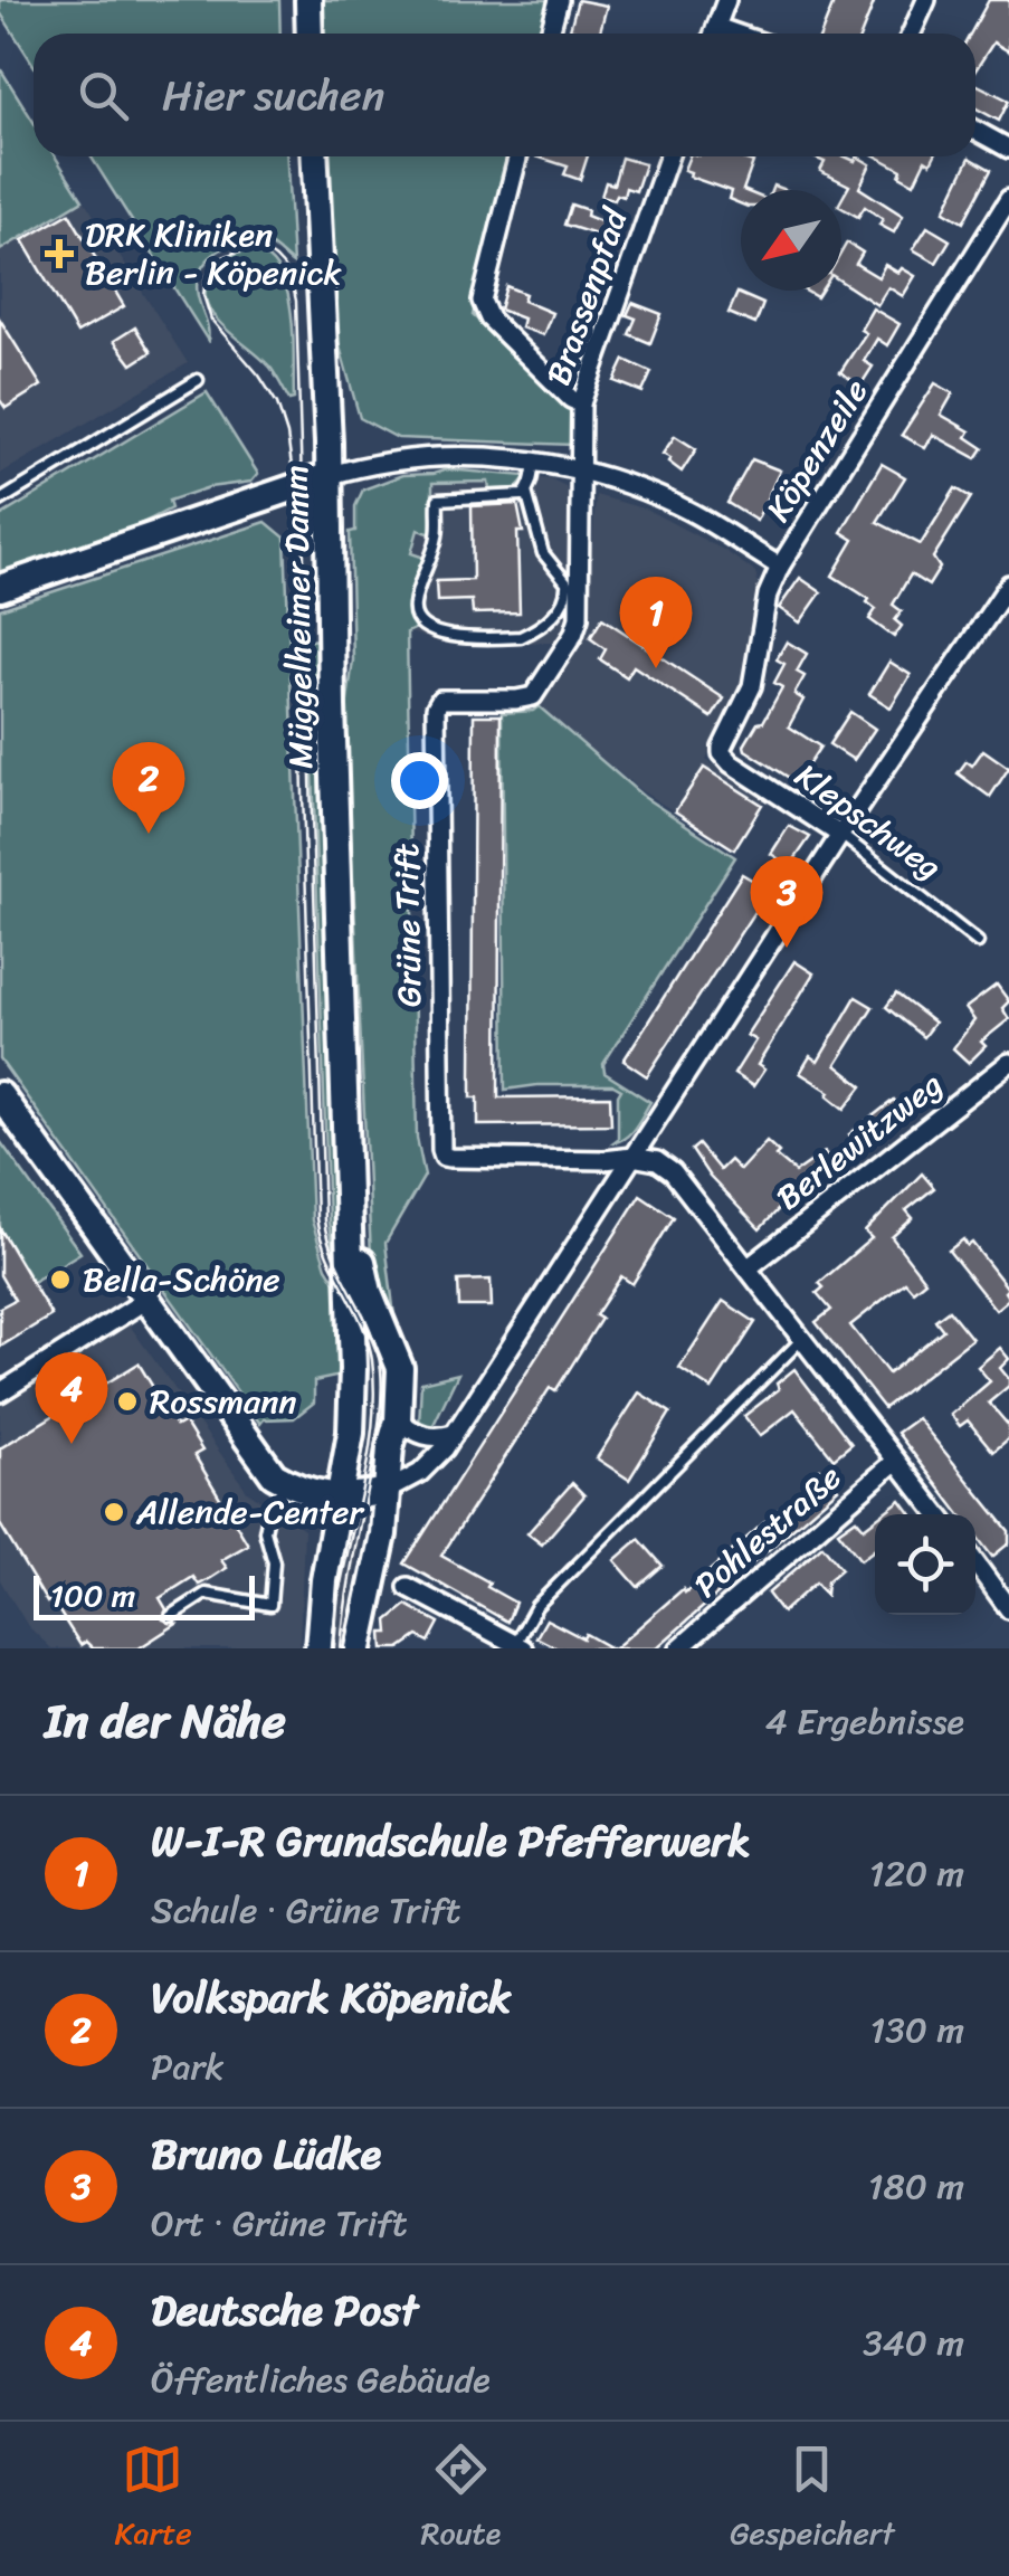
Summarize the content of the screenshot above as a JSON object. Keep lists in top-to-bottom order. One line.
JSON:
{"streets":{"main road":["Müggelheimer Damm"],"street":["Brassenpfad","Köpenzeile","Klepschweg","Grüne Trift","Berlewitzweg","Pohlestraße"]},"crossings":[["Brassenpfad","Grüne Trift"],["Köpenzeile","Klepschweg"]],"places":{"health":["DRK Kliniken Berlin - Köpenick"],"other":["Bella-Schöne","Rossmann","Allende-Center"]},"scale_bar":"100 m","north":"bottom left","page":{"search":"Hier suchen","pins":["1","2","3","4"],"scale":"100 m","heading":["In der Nähe","4 Ergebnisse"],"list":[{"mark":"1","name":"W-I-R Grundschule Pfefferwerk","note":"Schule · Grüne Trift","value":"120 m"},{"mark":"2","name":"Volkspark Köpenick","note":"Park","value":"130 m"},{"mark":"3","name":"Bruno Lüdke","note":"Ort · Grüne Trift","value":"180 m"},{"mark":"4","name":"Deutsche Post","note":"Öffentliches Gebäude","value":"340 m"}],"nav":["Karte","Route","Gespeichert"]}}
